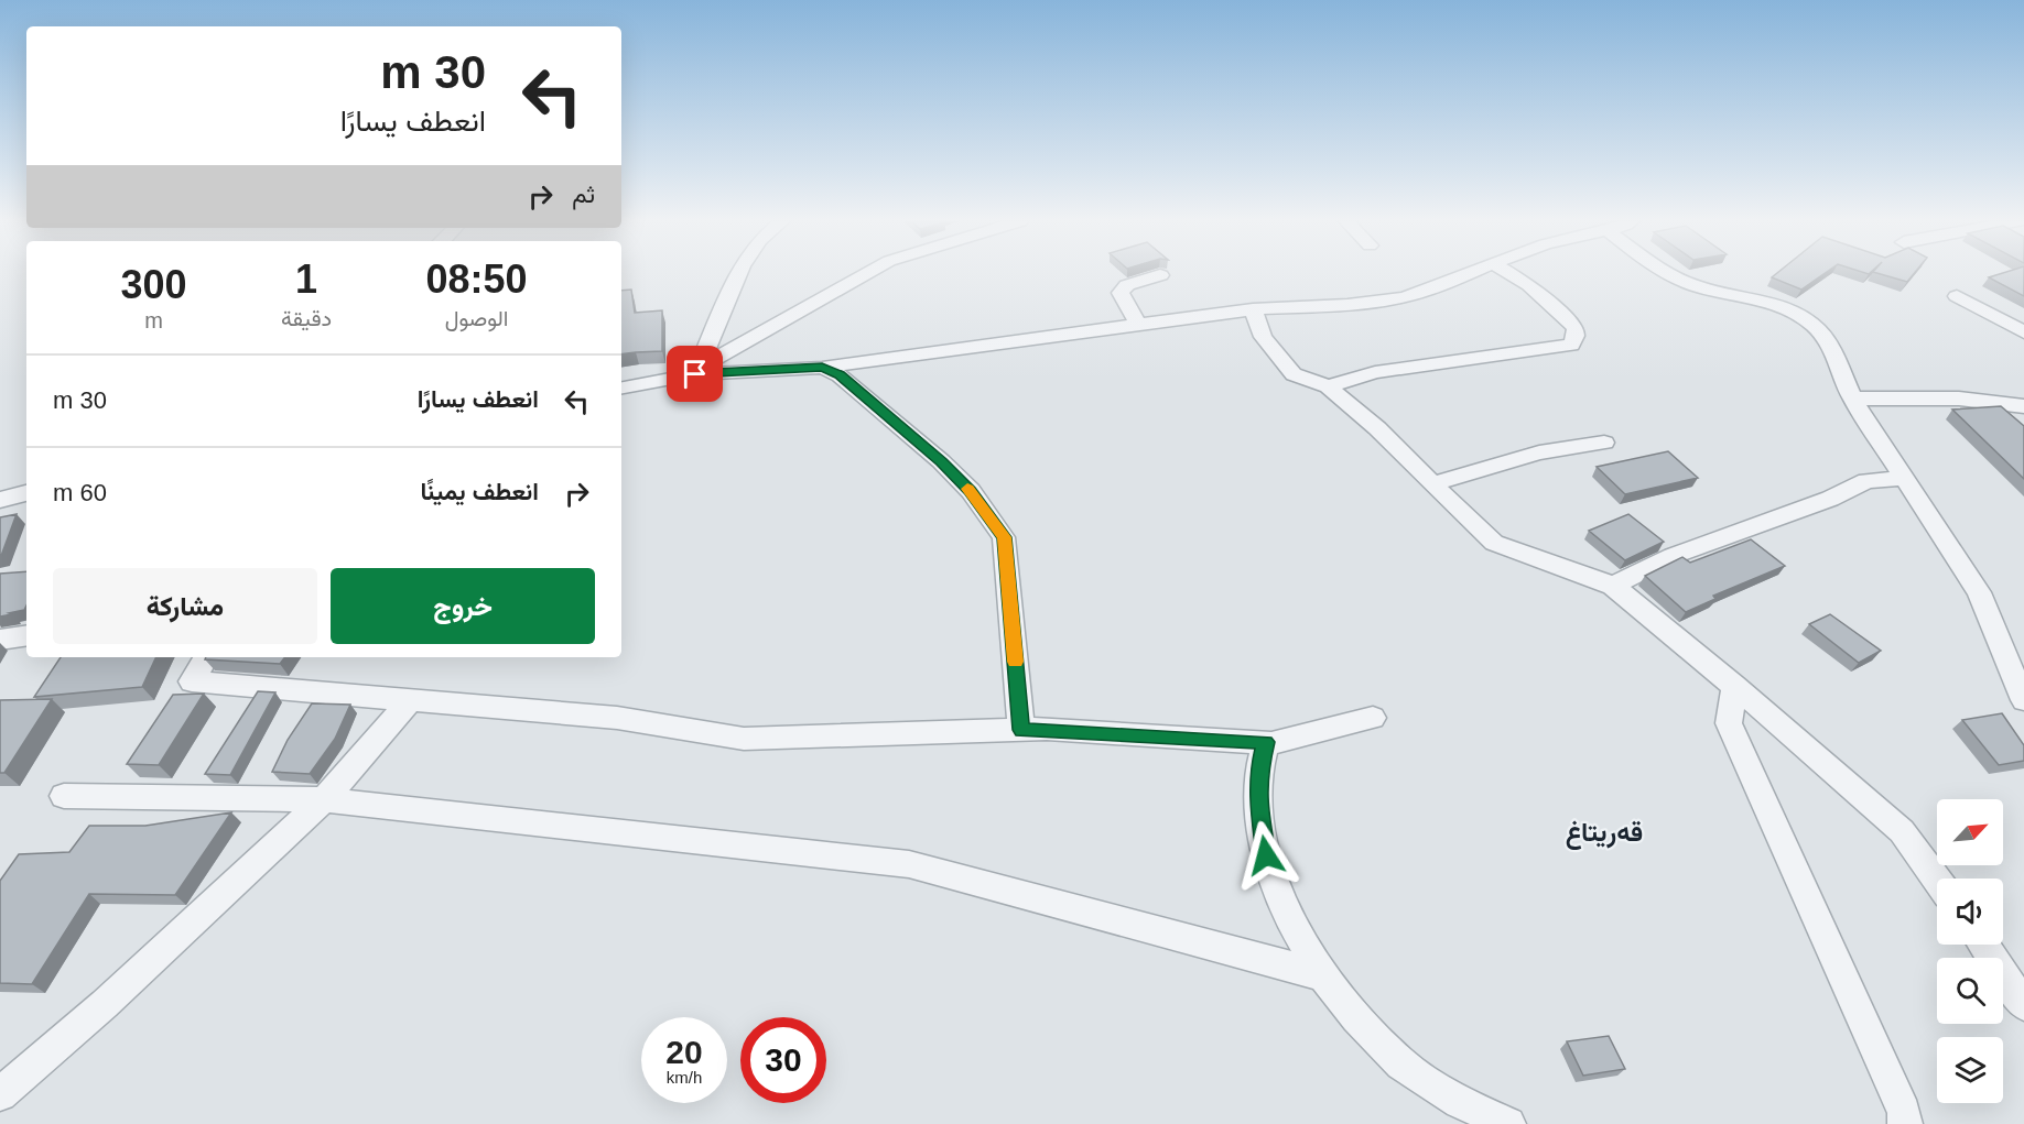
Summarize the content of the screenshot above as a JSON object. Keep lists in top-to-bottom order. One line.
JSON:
{"districts":["قەریتاغ"],"north":"top right","page":{"turn":["30 m","انعطف يسارًا"],"then":"ثم","eta":["08:50","الوصول","1","دقيقة","300","m"],"list":[{"name":"انعطف يسارًا","value":"30 m"},{"name":"انعطف يمينًا","value":"60 m"}],"buttons":["خروج","مشاركة"],"speed":"20 km/h","limit":"30"}}
